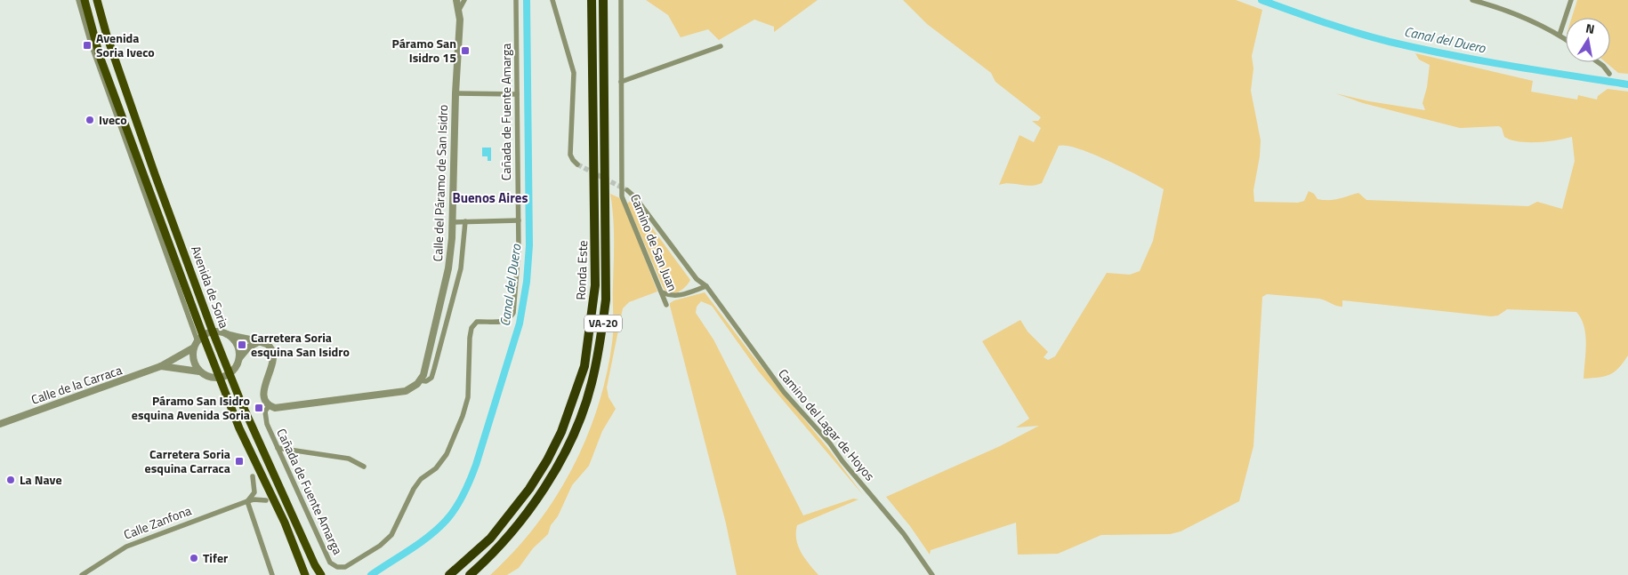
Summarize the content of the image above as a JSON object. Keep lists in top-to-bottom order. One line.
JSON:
{"streets":{"highway":["Ronda Este","VA-20"],"main road":["Avenida de Soria"],"street":["Cañada de Fuente Amarga","Calle del Páramo de San Isidro","Camino de San Juan","Calle de la Carraca","Camino del Lagar de Hoyos","Calle Zanfona"]},"crossings":[["Cañada de Fuente Amarga","Calle del Páramo de San Isidro"],["Avenida de Soria","Calle de la Carraca"]],"districts":["Buenos Aires"],"water":["Canal del Duero"],"places":{"transit":["Avenida Soria Iveco","Páramo San Isidro 15","Carretera Soria esquina San Isidro","Páramo San Isidro esquina Avenida Soria","Carretera Soria esquina Carraca"],"other":["Iveco","La Nave","Tifer"]},"north":"top"}
